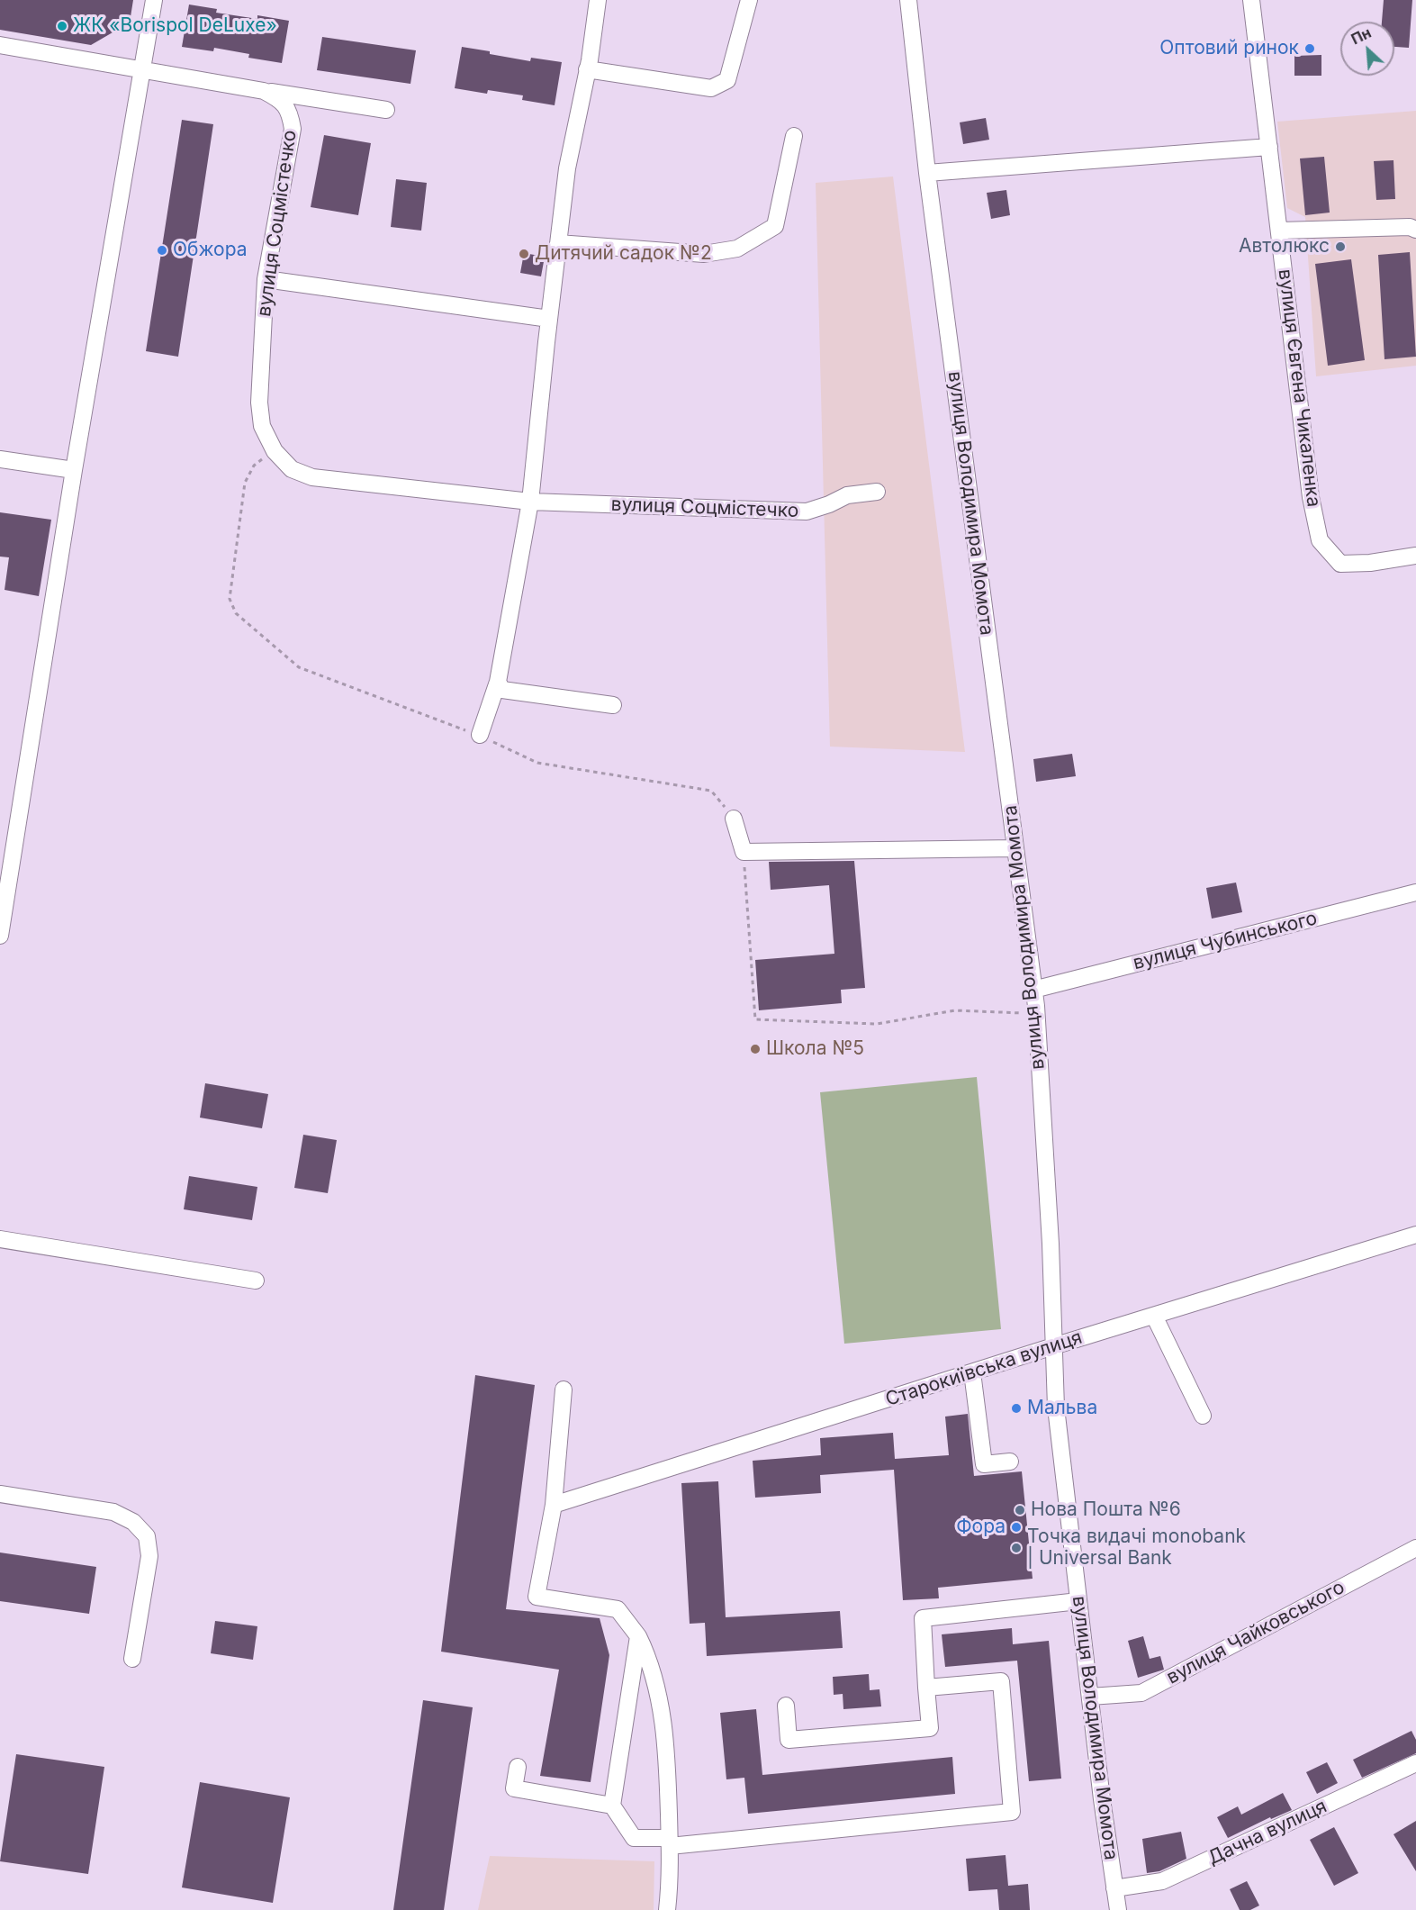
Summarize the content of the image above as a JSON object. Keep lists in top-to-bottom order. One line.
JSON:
{"streets":{"street":["вулиця Соцмістечко","вулиця Євгена Чикаленка","вулиця Володимира Момота","вулиця Чубинського","Старокиївська вулиця","вулиця Чайковського","Дачна вулиця"]},"crossings":[["вулиця Володимира Момота","вулиця Чубинського"],["вулиця Володимира Момота","Старокиївська вулиця"],["вулиця Володимира Момота","вулиця Чайковського"],["вулиця Володимира Момота","Дачна вулиця"]],"places":["ЖК «Borispol DeLuxe»","Оптовий ринок","Автолюкс","Обжора","Дитячий садок №2","Школа №5","Мальва","Нова Пошта №6","Фора","Точка видачі monobank | Universal Bank"],"north":"top left"}
